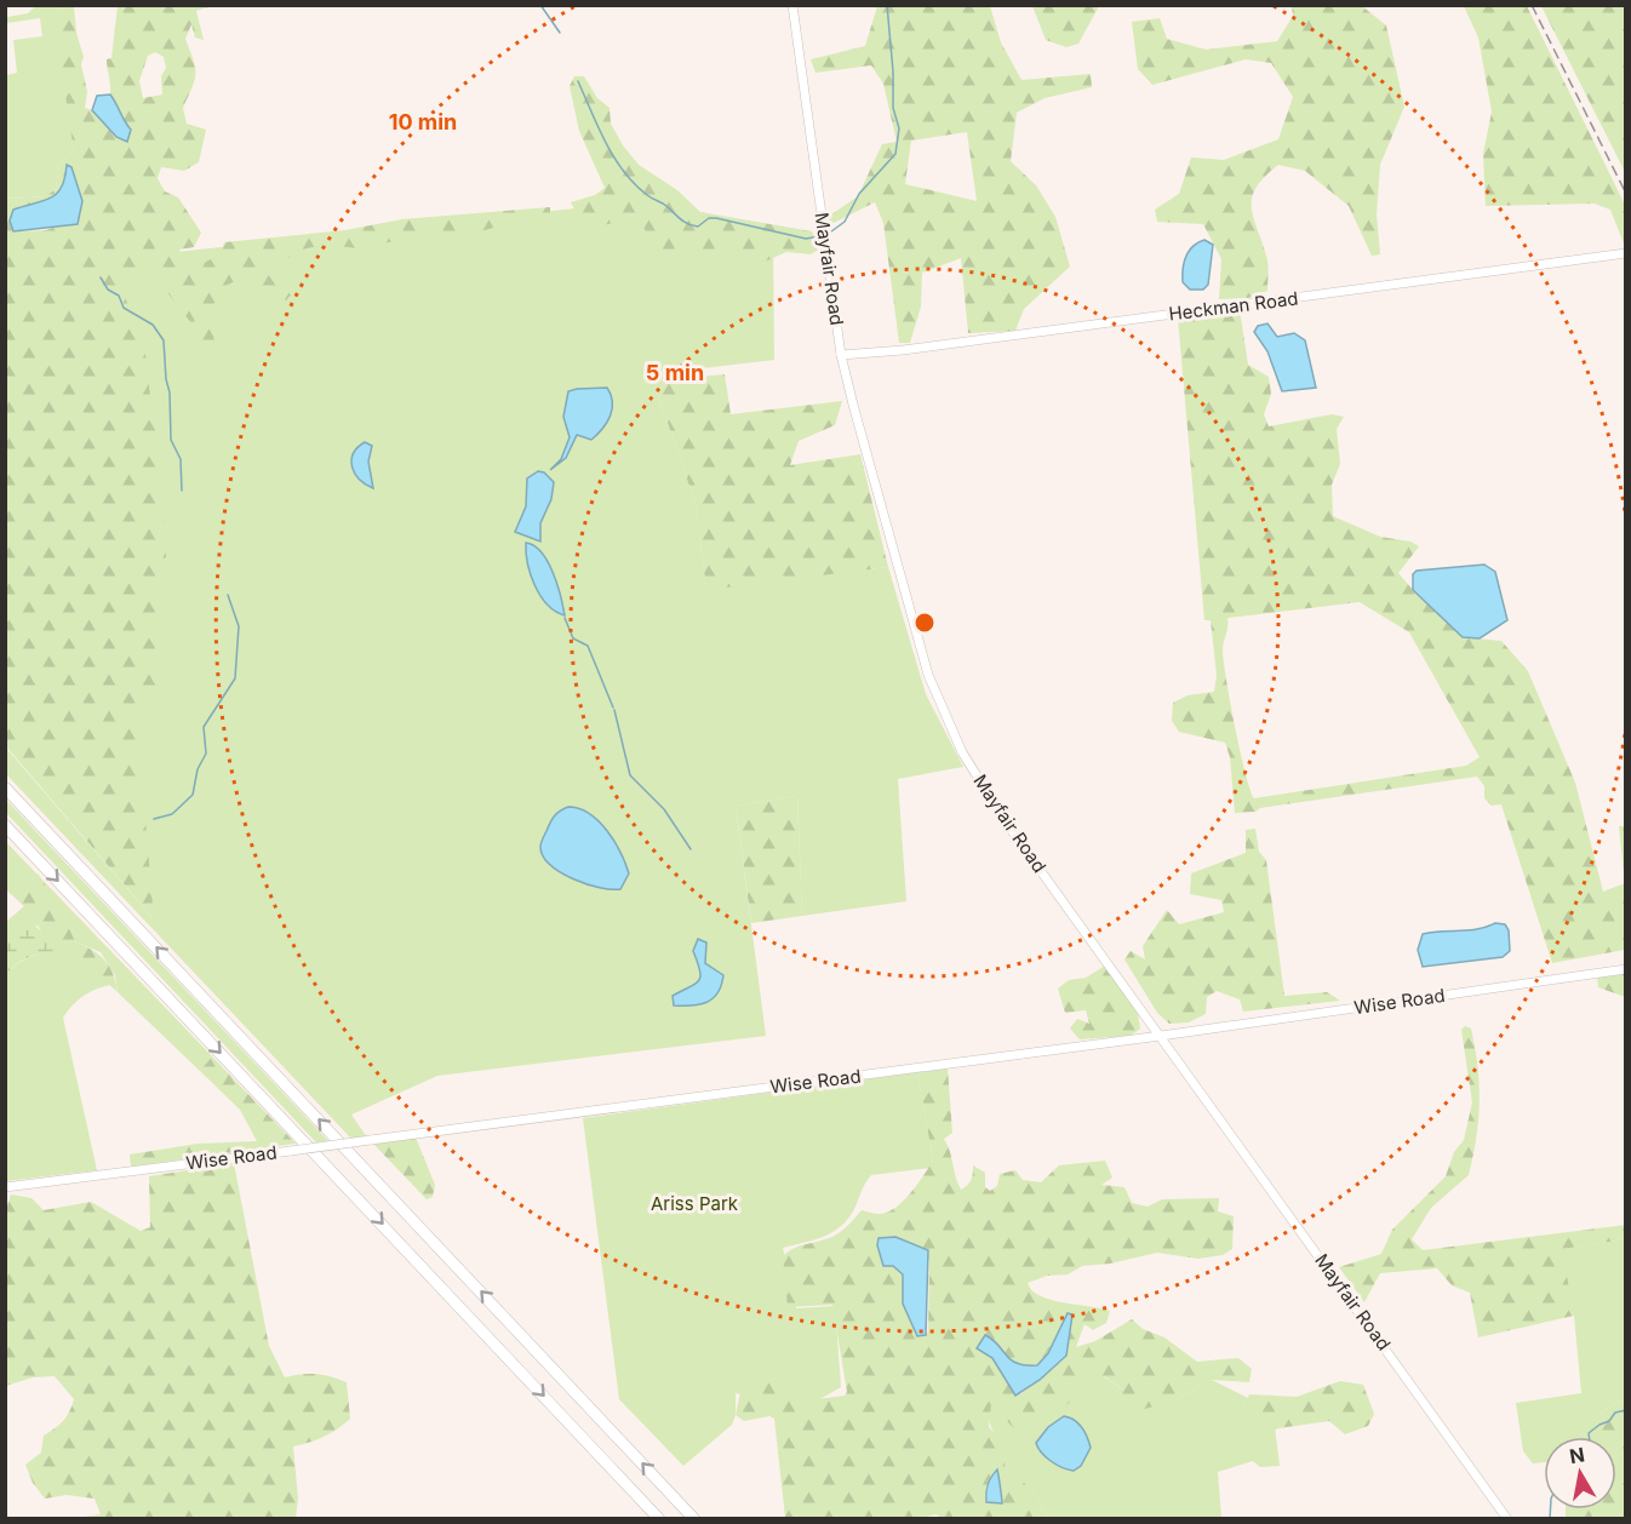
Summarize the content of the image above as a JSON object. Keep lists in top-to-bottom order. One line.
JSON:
{"streets":{"street":["Mayfair Road","Heckman Road","Wise Road"]},"crossings":[["Mayfair Road","Heckman Road"],["Mayfair Road","Wise Road"]],"parks":["Ariss Park"],"north":"top","rings":["10 min","5 min"]}
